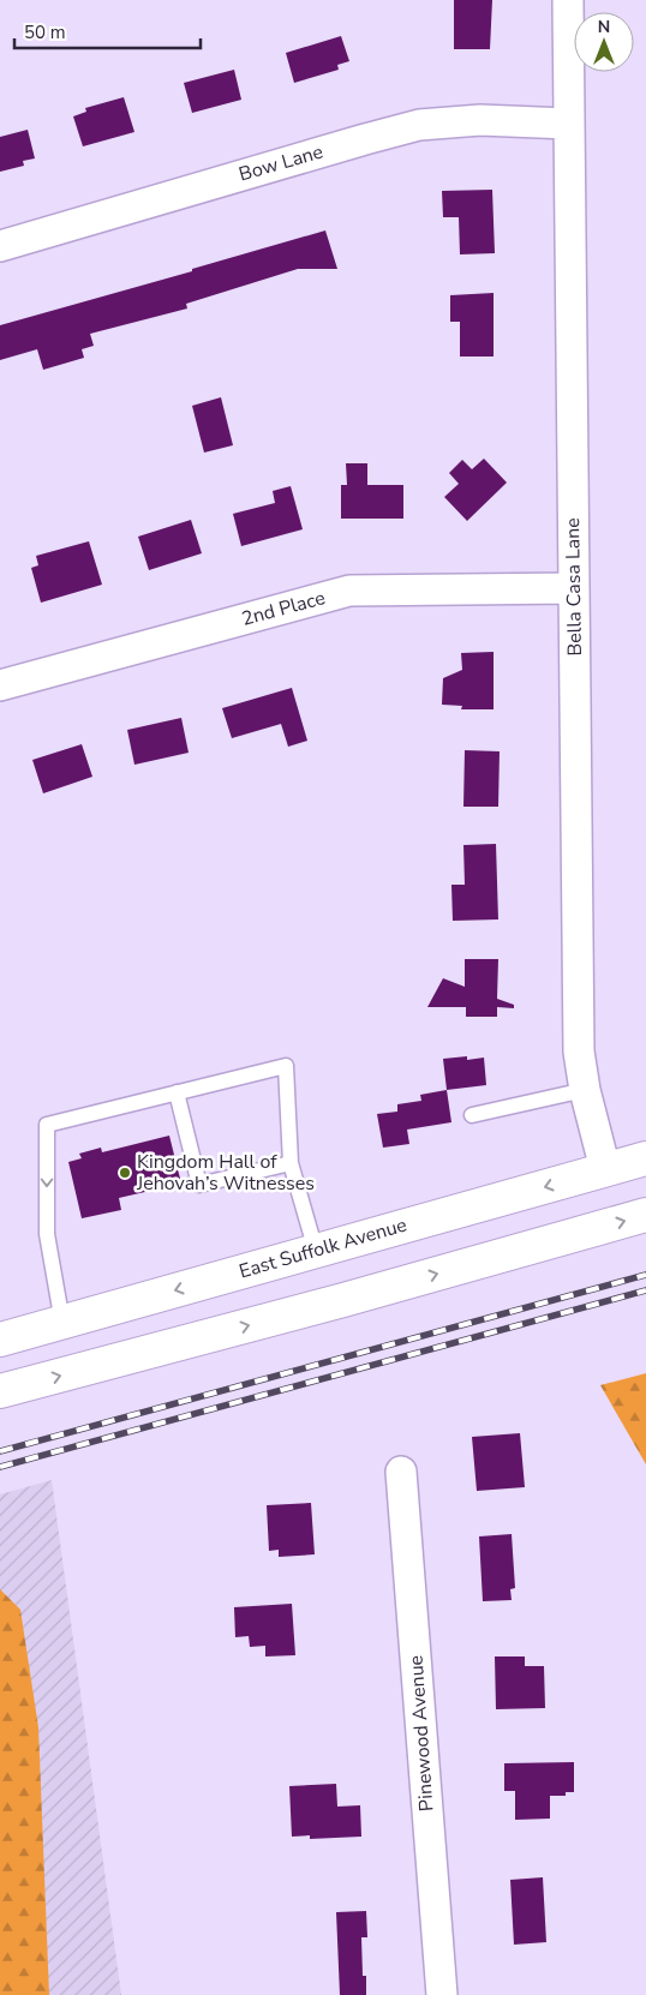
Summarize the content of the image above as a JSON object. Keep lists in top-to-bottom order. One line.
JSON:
{"streets":{"main road":["East Suffolk Avenue"],"street":["Bow Lane","Bella Casa Lane","2nd Place","Pinewood Avenue"]},"crossings":[["Bow Lane","Bella Casa Lane"],["Bella Casa Lane","2nd Place"],["Bella Casa Lane","East Suffolk Avenue"]],"places":["Kingdom Hall of Jehovah’s Witnesses"],"scale_bar":"50 m","north":"top"}
